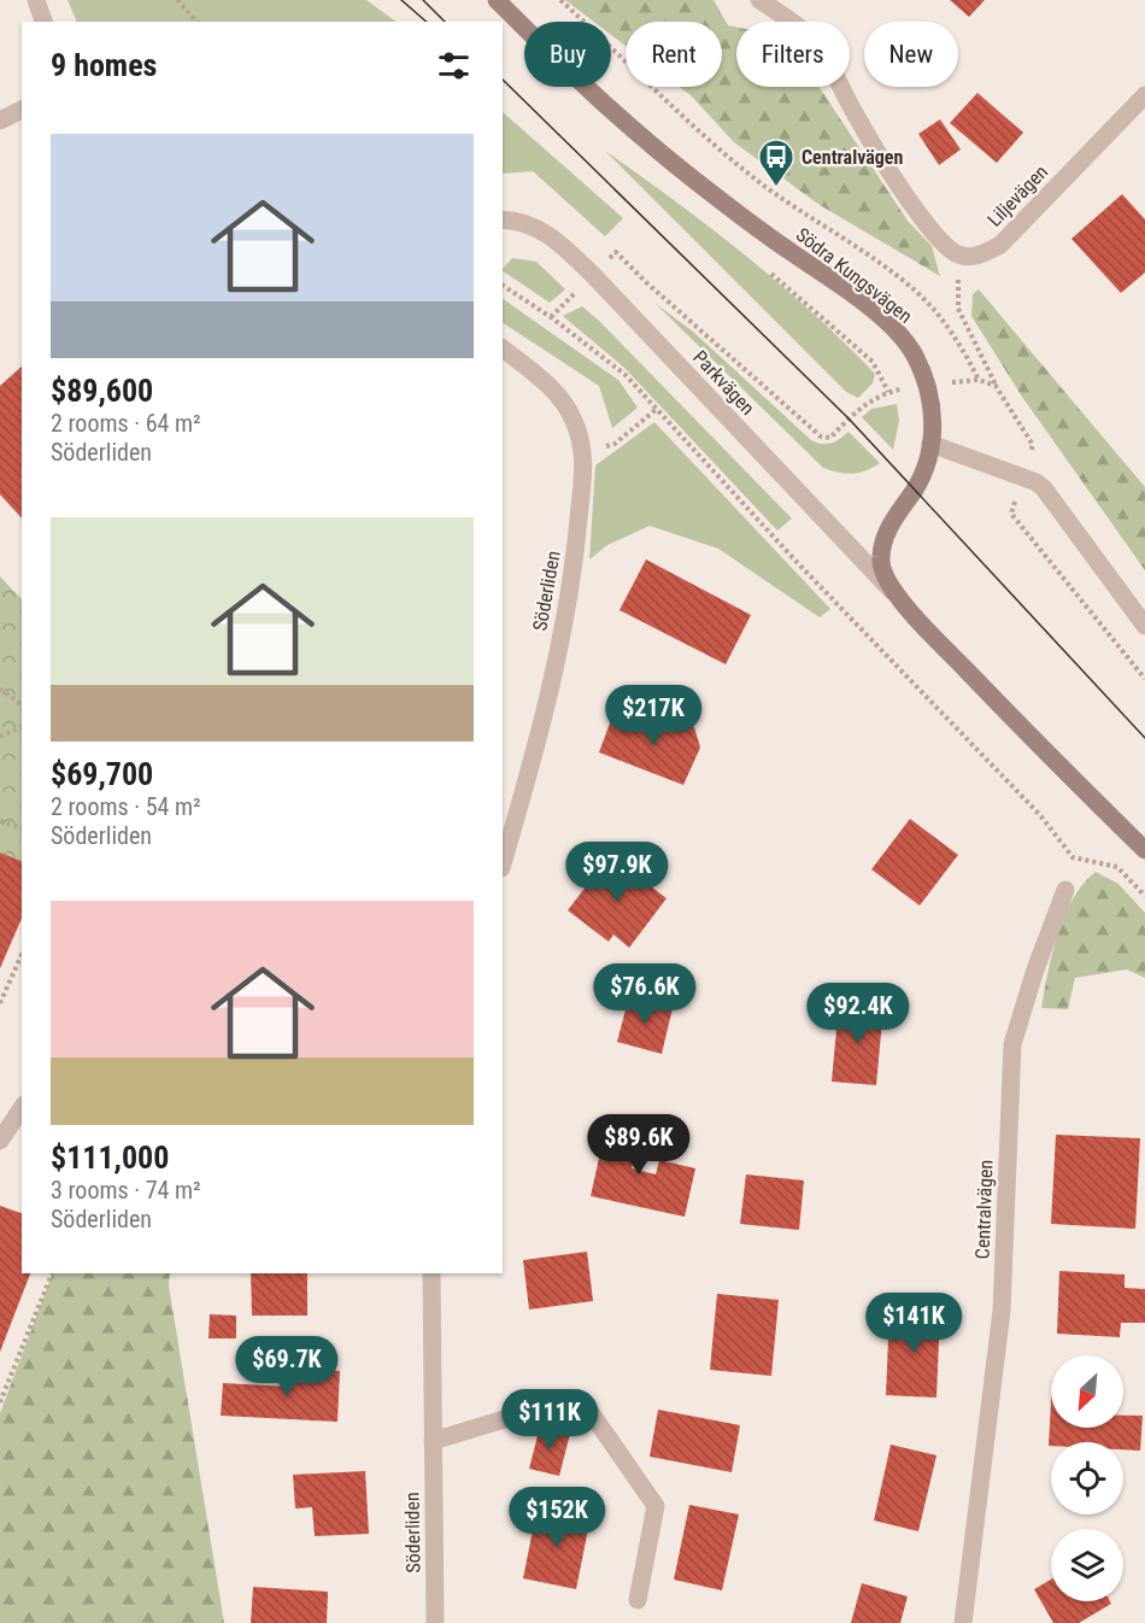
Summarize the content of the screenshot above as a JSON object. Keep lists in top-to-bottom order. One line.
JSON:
{"streets":{"main road":["Södra Kungsvägen"],"street":["Liljevägen","Parkvägen","Söderliden","Centralvägen"]},"crossings":[["Södra Kungsvägen","Parkvägen"]],"places":{"bus stop":["Centralvägen"]},"north":"bottom left","page":{"chip":["Buy","Rent","Filters","New"],"heading":"9 homes","list":[{"name":"$89,600","note":"2 rooms · 64 m² · Söderliden"},{"name":"$69,700","note":"2 rooms · 54 m² · Söderliden"},{"name":"$111,000","note":"3 rooms · 74 m² · Söderliden"}],"price":["$217K","$97.9K","$76.6K","$92.4K","$89.6K","$141K","$69.7K","$111K","$152K"]}}
